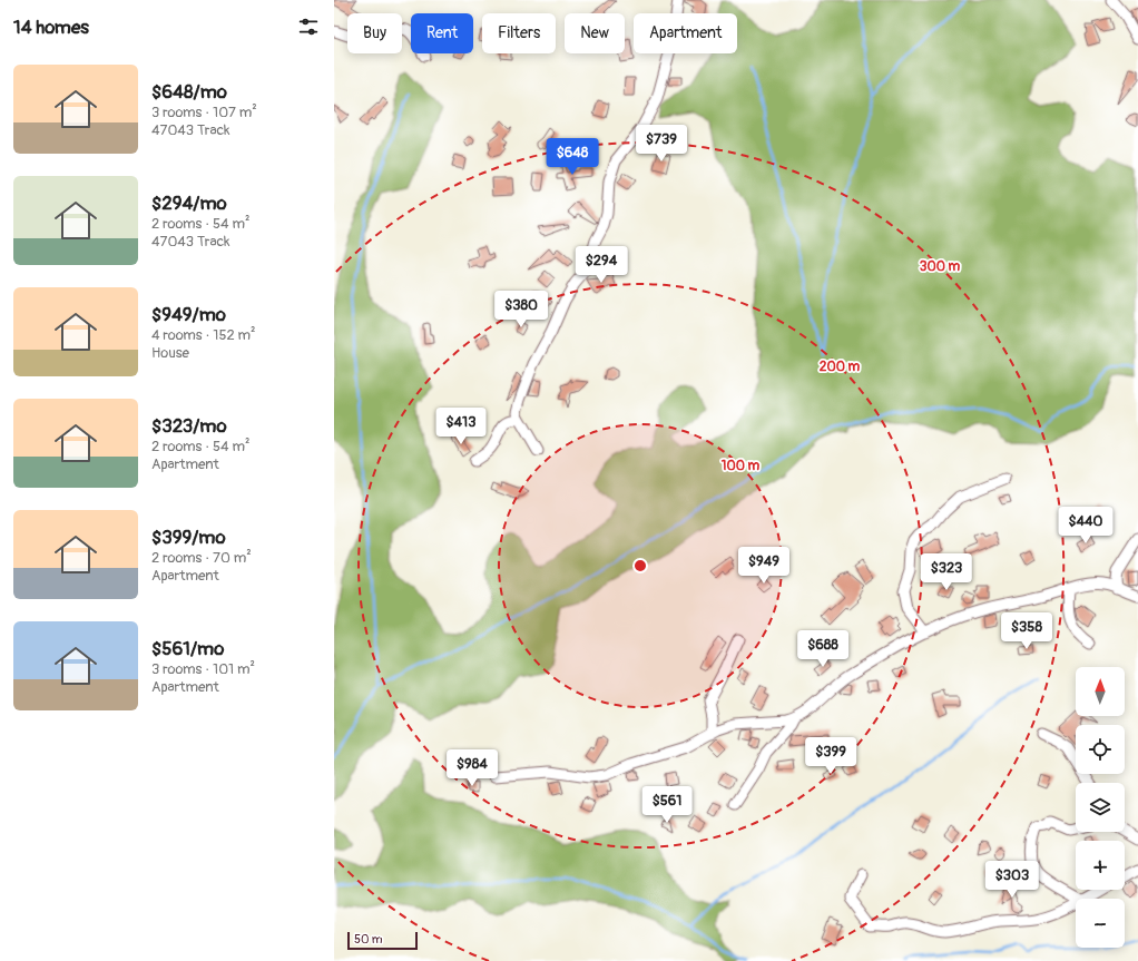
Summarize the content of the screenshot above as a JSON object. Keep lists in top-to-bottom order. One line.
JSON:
{"scale_bar":"50 m","north":"top","page":{"heading":"14 homes","chip":["Buy","Rent","Filters","New","Apartment"],"list":[{"name":"$648/mo","note":"3 rooms · 107 m² · 47043 Track"},{"name":"$294/mo","note":"2 rooms · 54 m² · 47043 Track"},{"name":"$949/mo","note":"4 rooms · 152 m² · House"},{"name":"$323/mo","note":"2 rooms · 54 m² · Apartment"},{"name":"$399/mo","note":"2 rooms · 70 m² · Apartment"},{"name":"$561/mo","note":"3 rooms · 101 m² · Apartment"}],"price":["$739","$648","$294","$380","$413","$440","$949","$323","$358","$688","$399","$984","$561","$303"],"map_buttons":["+","−"],"scale":"50 m"},"rings":["300 m","200 m","100 m"]}
